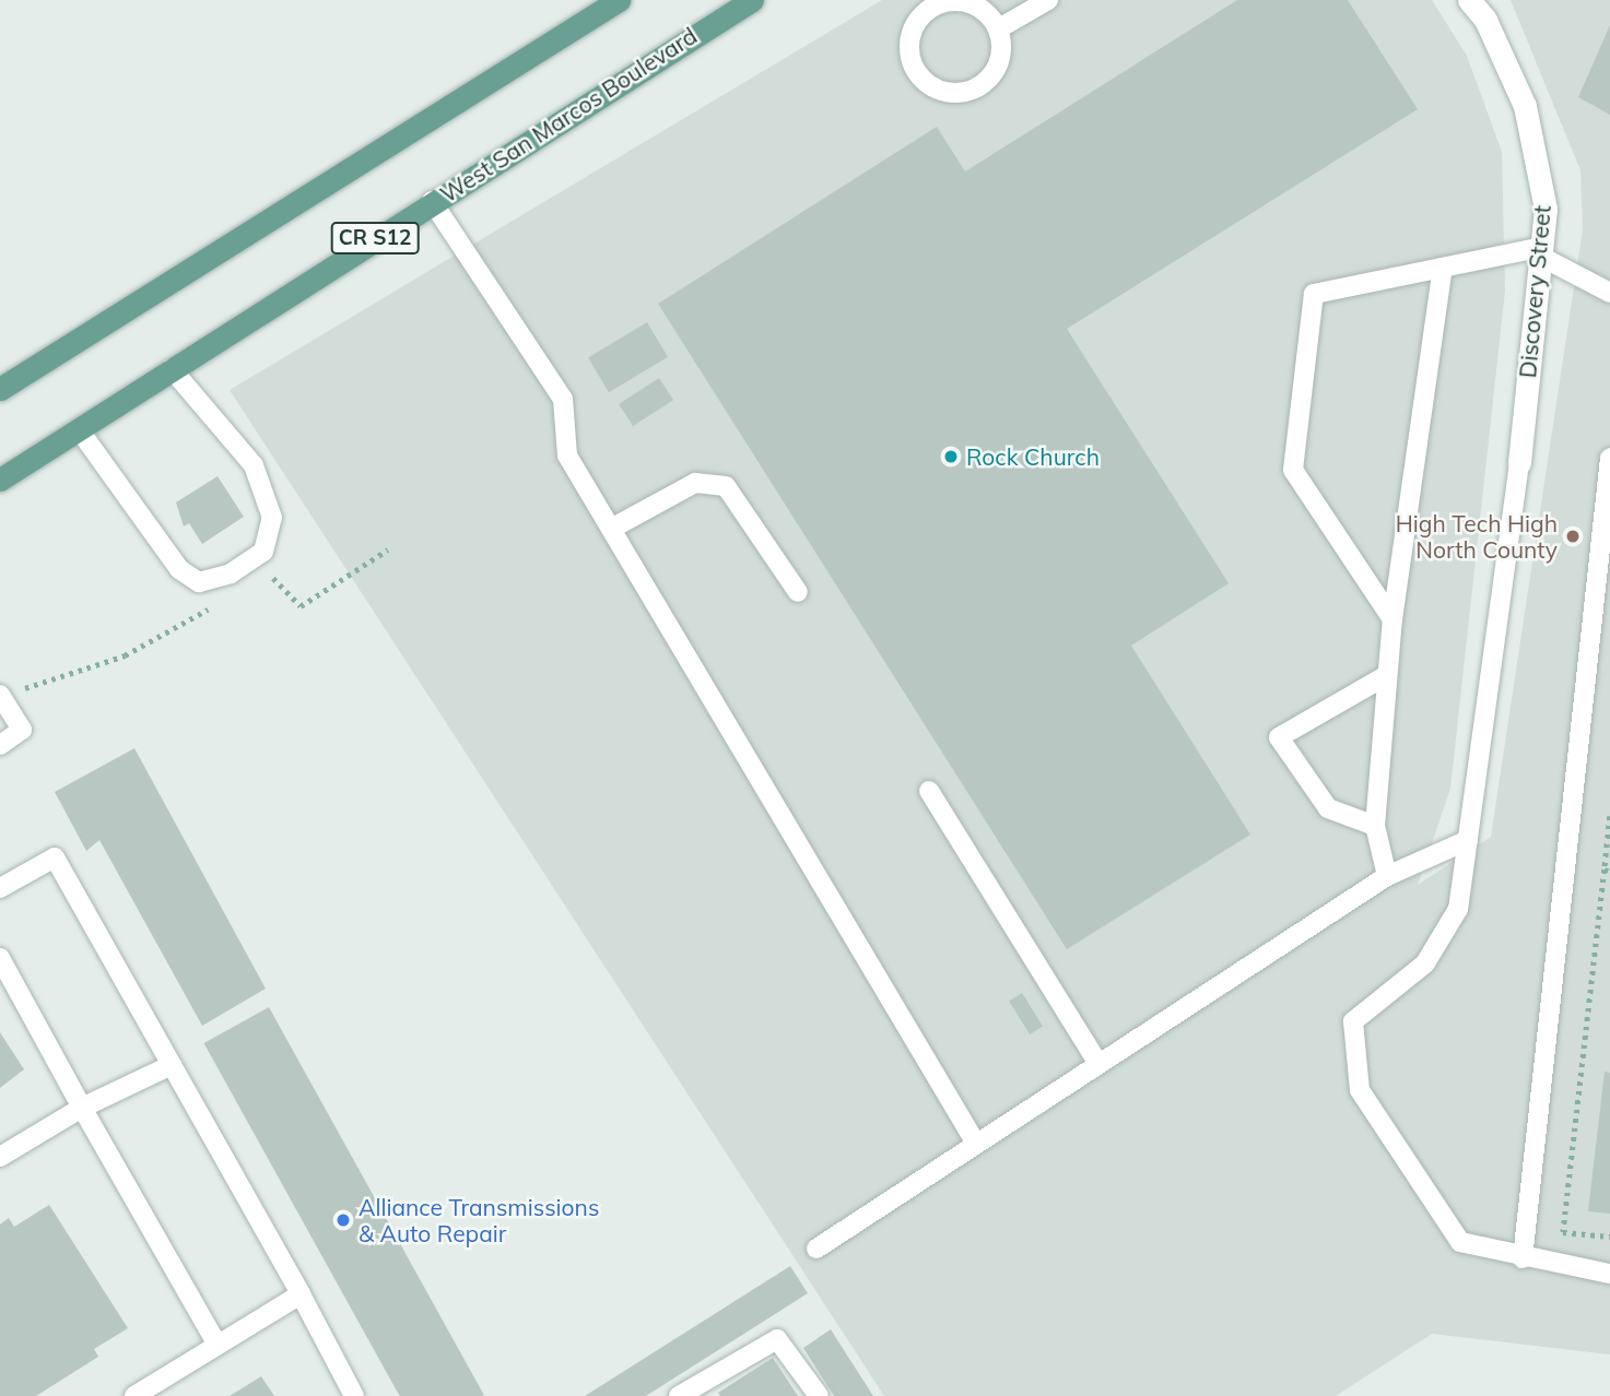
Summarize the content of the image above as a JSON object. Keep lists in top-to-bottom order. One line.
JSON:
{"streets":{"main road":["West San Marcos Boulevard","CR S12"],"street":["Discovery Street"]},"places":["Rock Church","High Tech High North County","Alliance Transmissions & Auto Repair"]}
